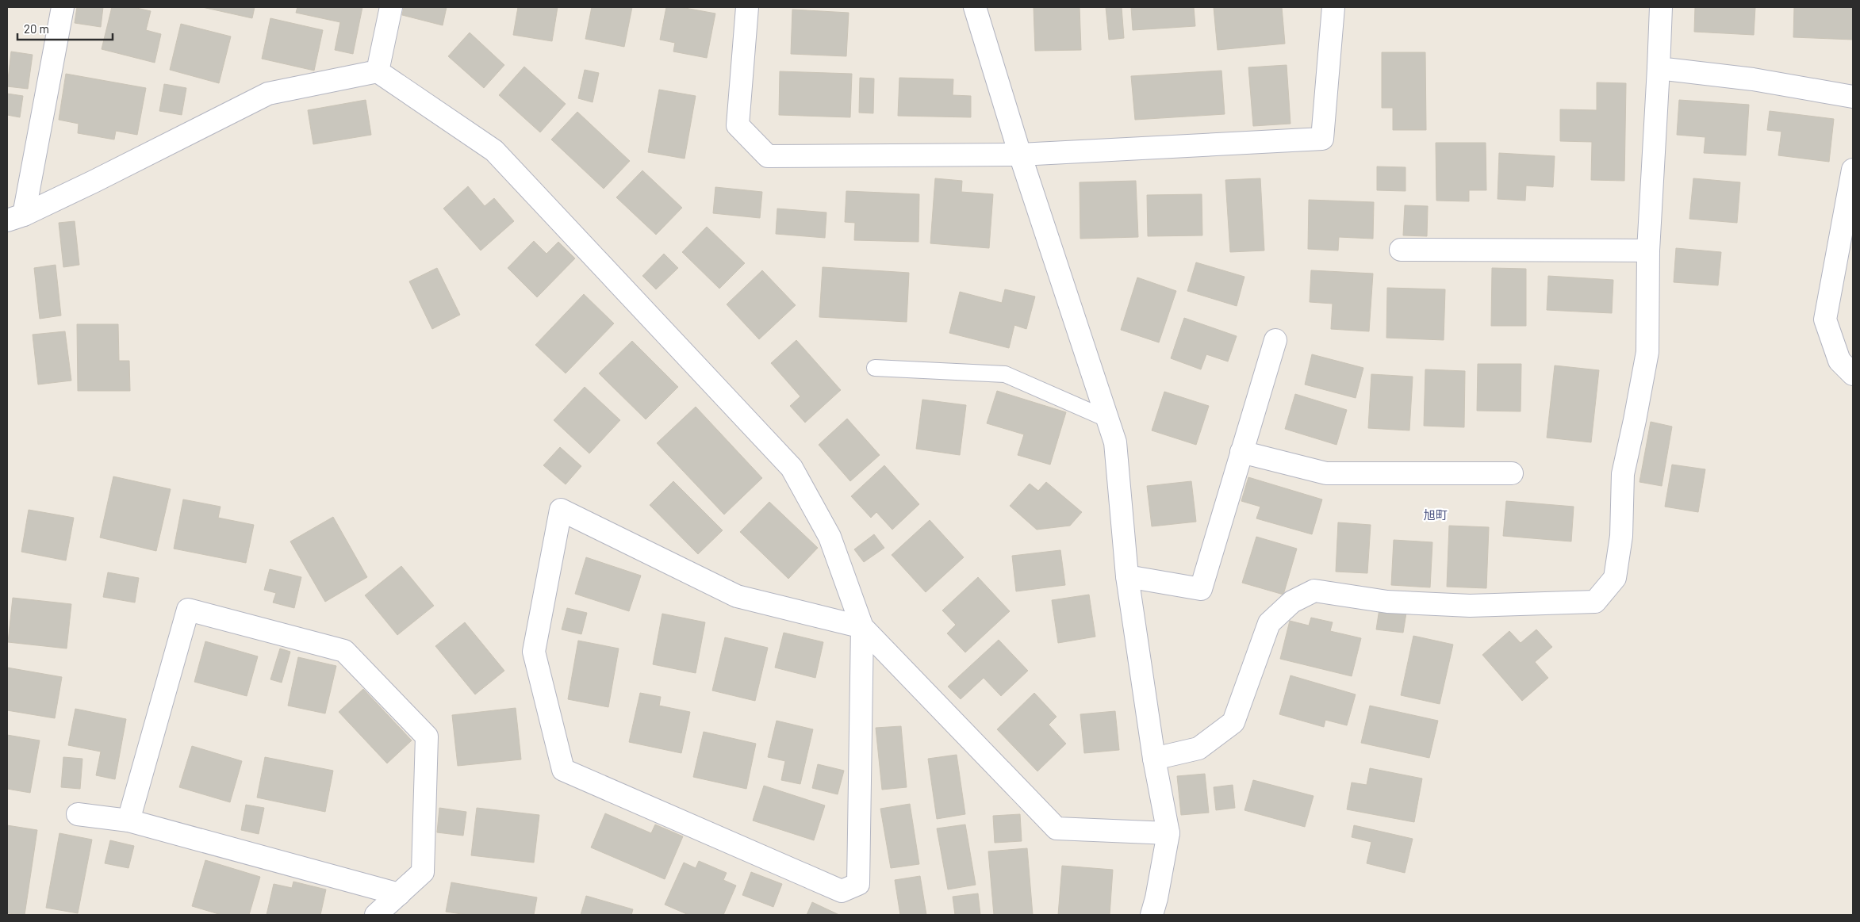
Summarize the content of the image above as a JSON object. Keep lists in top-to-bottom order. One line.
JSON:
{"districts":["旭町"],"scale_bar":"20 m"}
